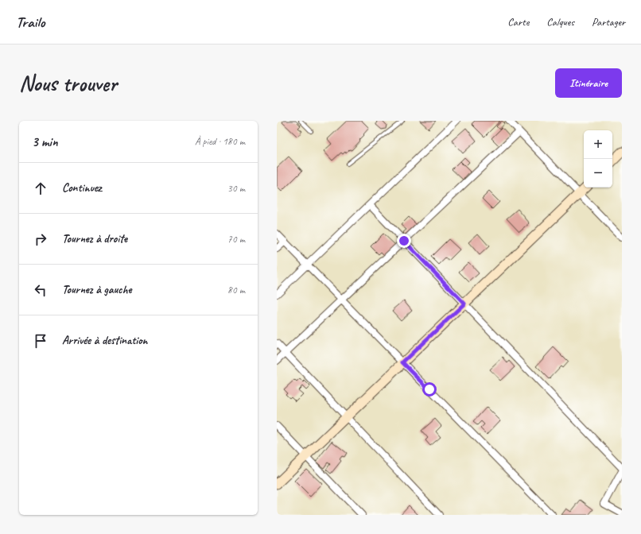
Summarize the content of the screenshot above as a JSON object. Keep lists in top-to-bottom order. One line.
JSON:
{"page":{"header":"Trailo","nav":["Carte","Calques","Partager"],"buttons":"Itinéraire","title":"Nous trouver","heading":["3 min","À pied · 180 m"],"map_buttons":["+","−"],"list":[["Continuez","30 m"],["Tournez à droite","70 m"],["Tournez à gauche","80 m"],"Arrivée à destination"]}}
